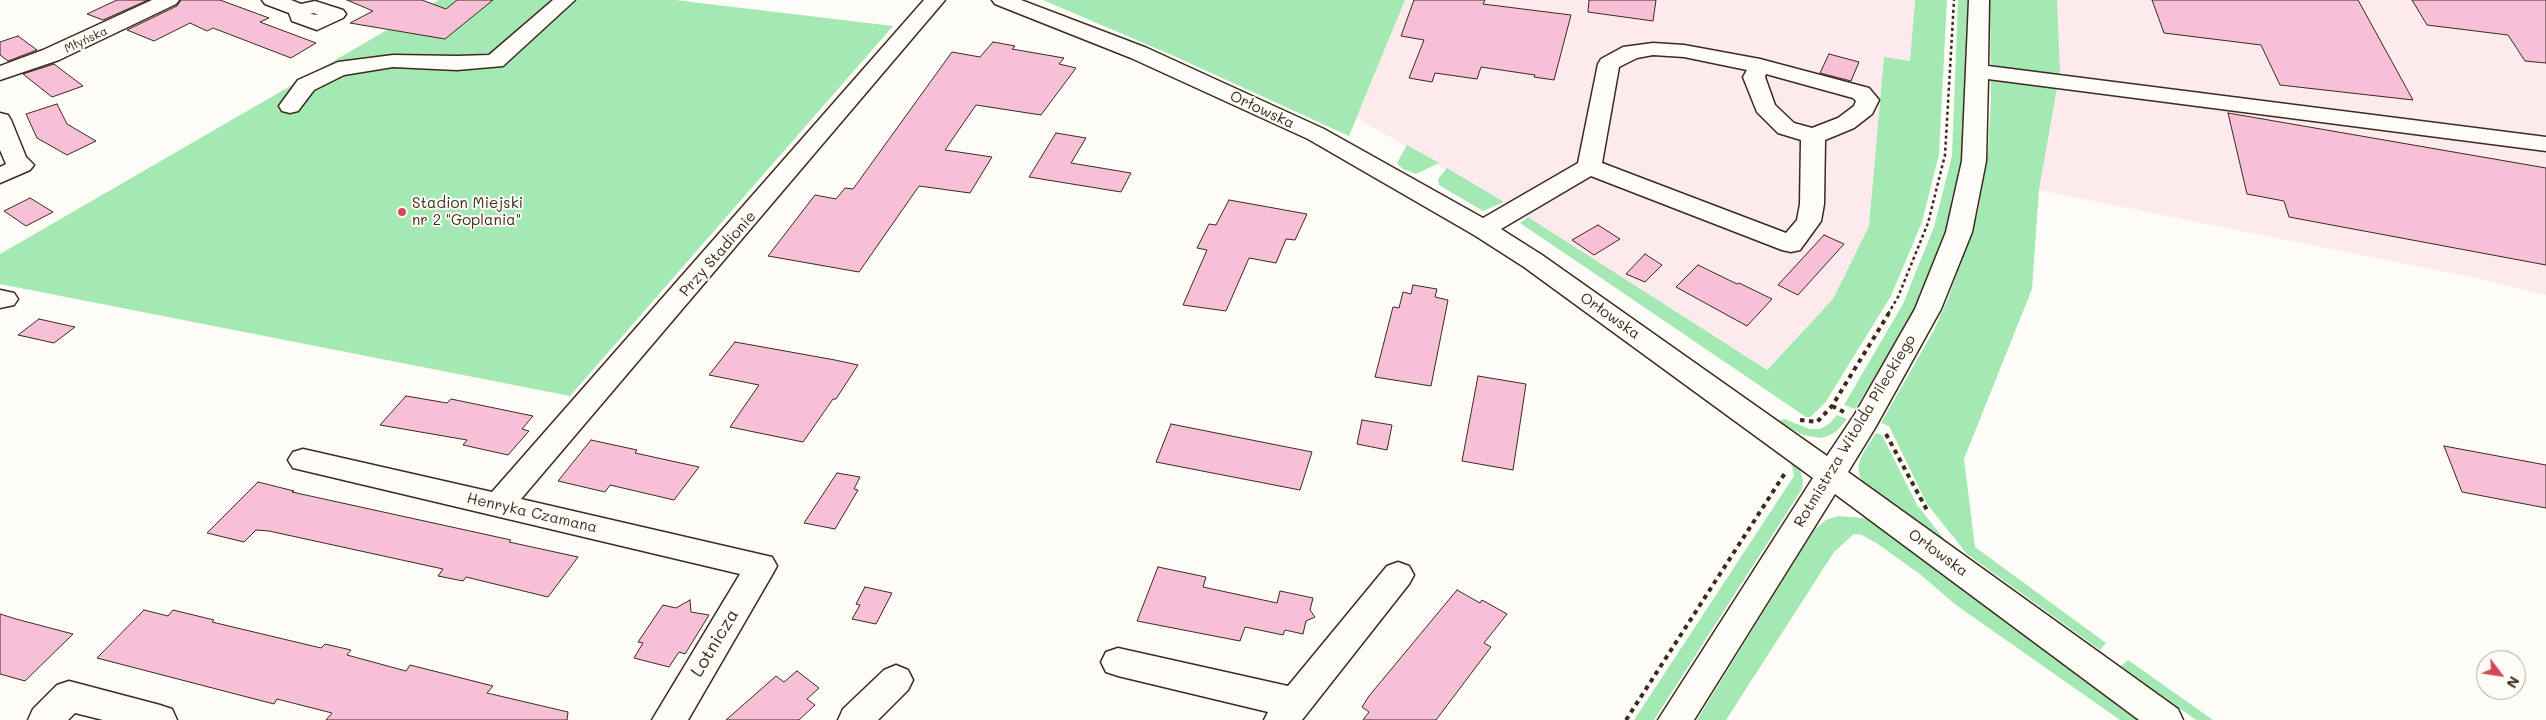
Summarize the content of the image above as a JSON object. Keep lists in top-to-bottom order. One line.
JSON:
{"streets":{"street":["Młyńska","Orłowska","Przy Stadionie","Rotmistrza Witolda Pileckiego","Henryka Czamana","Lotnicza"]},"crossings":[["Orłowska","Rotmistrza Witolda Pileckiego"],["Przy Stadionie","Henryka Czamana"],["Henryka Czamana","Lotnicza"]],"places":["Stadion Miejski nr 2 \"Goplania\""],"north":"bottom right"}
